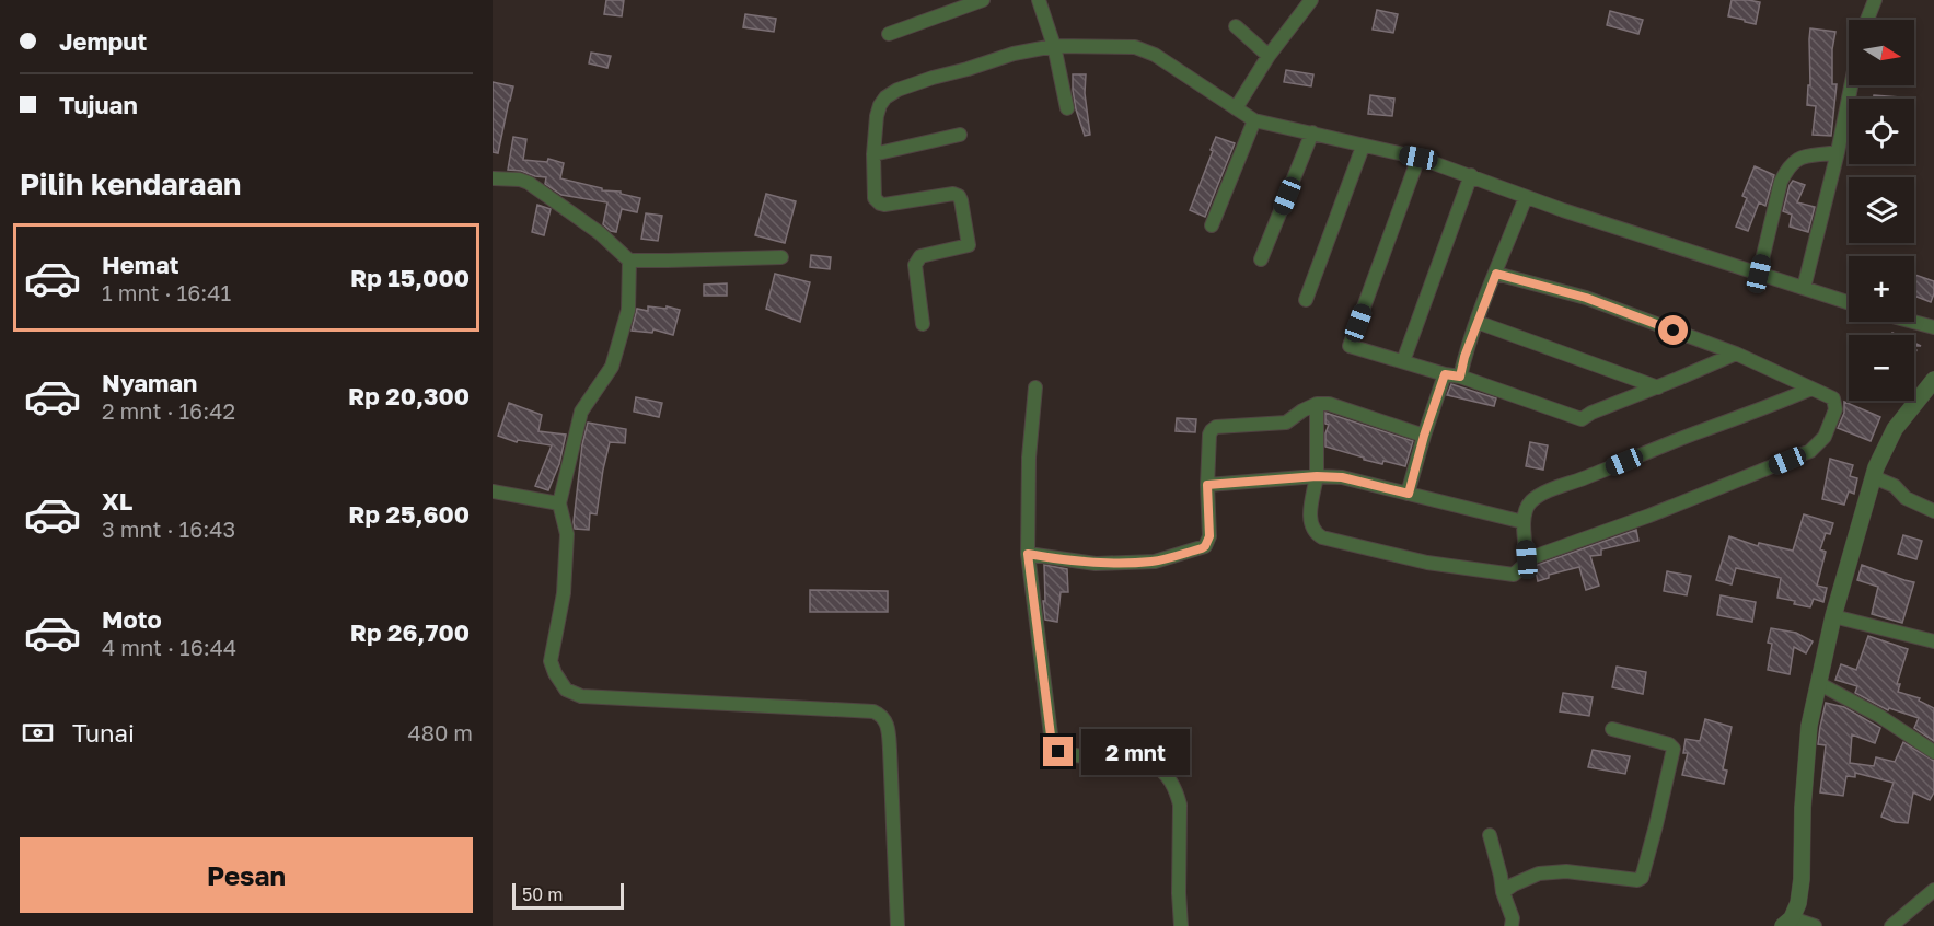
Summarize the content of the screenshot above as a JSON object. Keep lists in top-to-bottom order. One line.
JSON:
{"scale_bar":"50 m","north":"right","page":{"banner":["Jemput","Tujuan"],"map_buttons":["+","−"],"heading":"Pilih kendaraan","list":[{"name":"Hemat","note":"1 mnt · 16:41","value":"Rp 15,000"},{"name":"Nyaman","note":"2 mnt · 16:42","value":"Rp 20,300"},{"name":"XL","note":"3 mnt · 16:43","value":"Rp 25,600"},{"name":"Moto","note":"4 mnt · 16:44","value":"Rp 26,700"}],"pay":["Tunai","480 m"],"bubble":"2 mnt","buttons":"Pesan","scale":"50 m"}}
